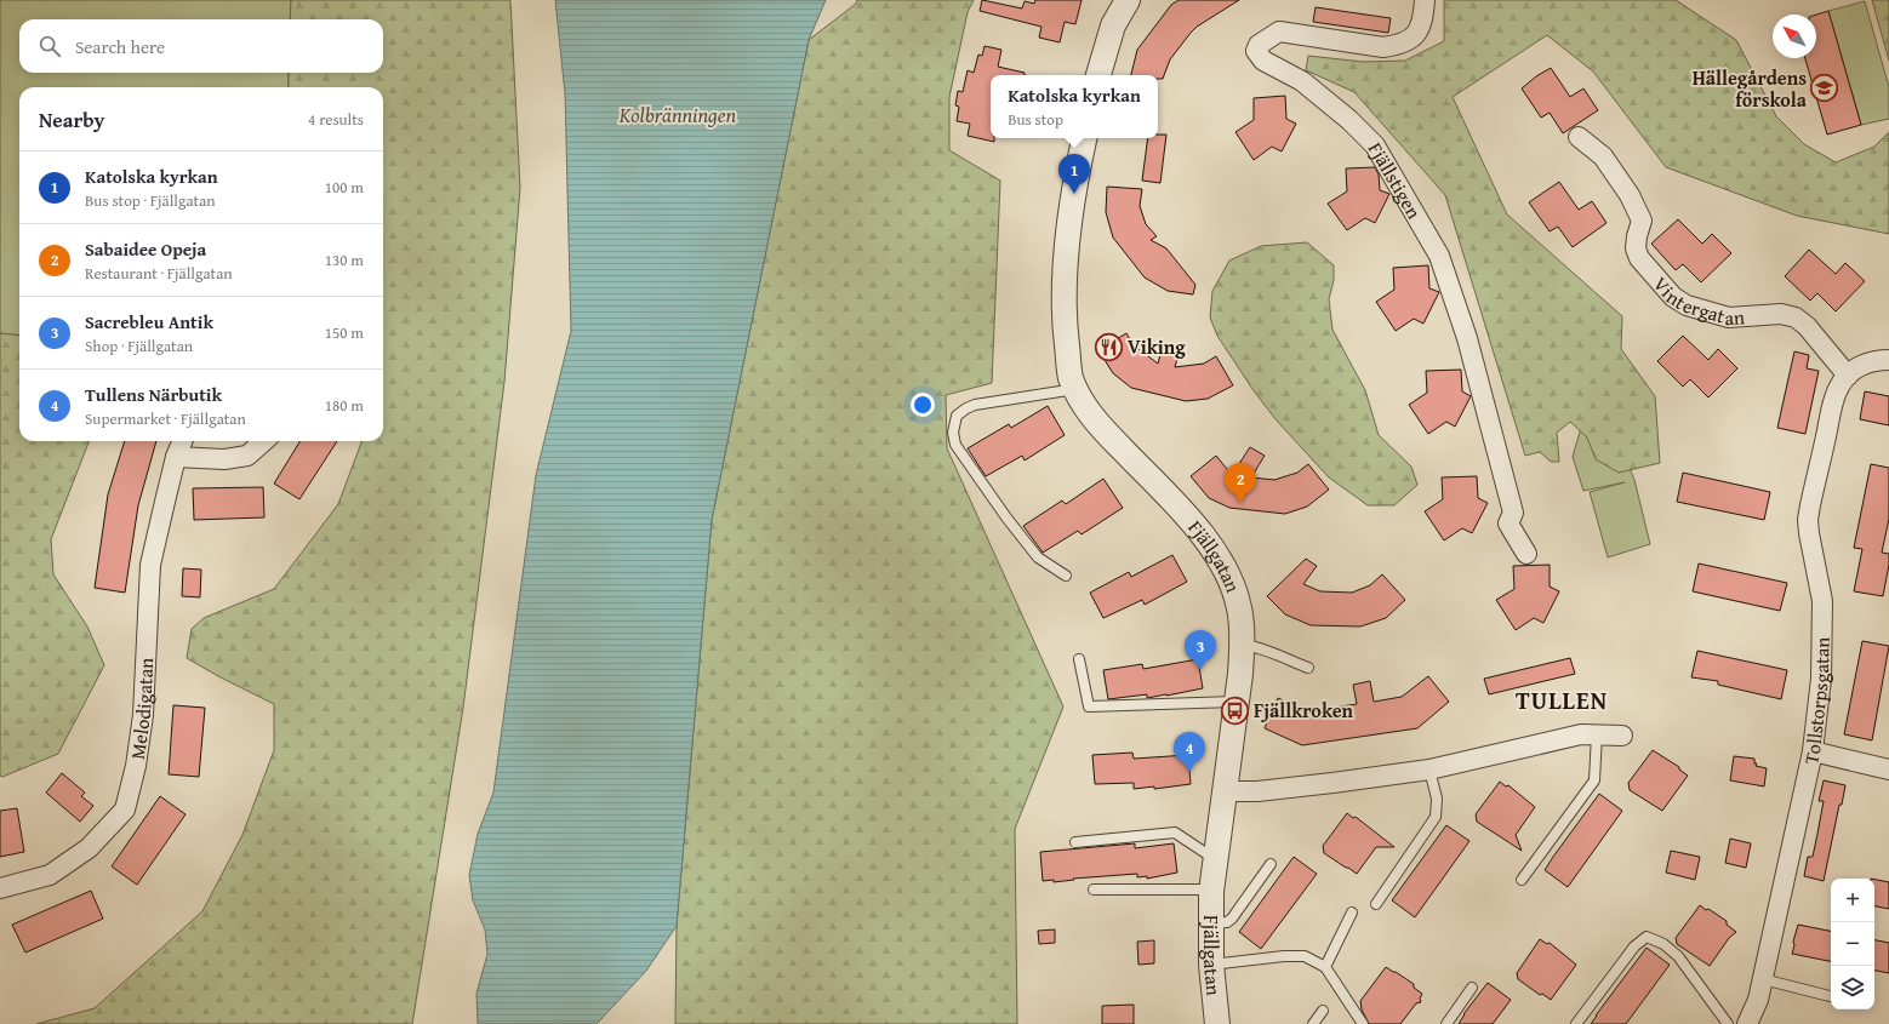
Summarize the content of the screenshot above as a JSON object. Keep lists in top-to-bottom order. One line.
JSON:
{"streets":{"street":["Fjällstigen","Vintergatan","Fjällgatan","Tollstorpsgatan","Melodigatan"]},"crossings":[["Vintergatan","Tollstorpsgatan"]],"districts":["TULLEN"],"water":["Kolbränningen"],"places":{"school or university":["Hällegårdens förskola"],"restaurant":["Viking"],"bus stop":["Fjällkroken"]},"north":"top left","page":{"search":"Search here","popup":["Katolska kyrkan","Bus stop"],"heading":["Nearby","4 results"],"list":[{"mark":"1","name":"Katolska kyrkan","note":"Bus stop · Fjällgatan","value":"100 m"},{"mark":"2","name":"Sabaidee Opeja","note":"Restaurant · Fjällgatan","value":"130 m"},{"mark":"3","name":"Sacrebleu Antik","note":"Shop · Fjällgatan","value":"150 m"},{"mark":"4","name":"Tullens Närbutik","note":"Supermarket · Fjällgatan","value":"180 m"}],"pins":["1","2","3","4"],"map_buttons":["+","−"]}}
